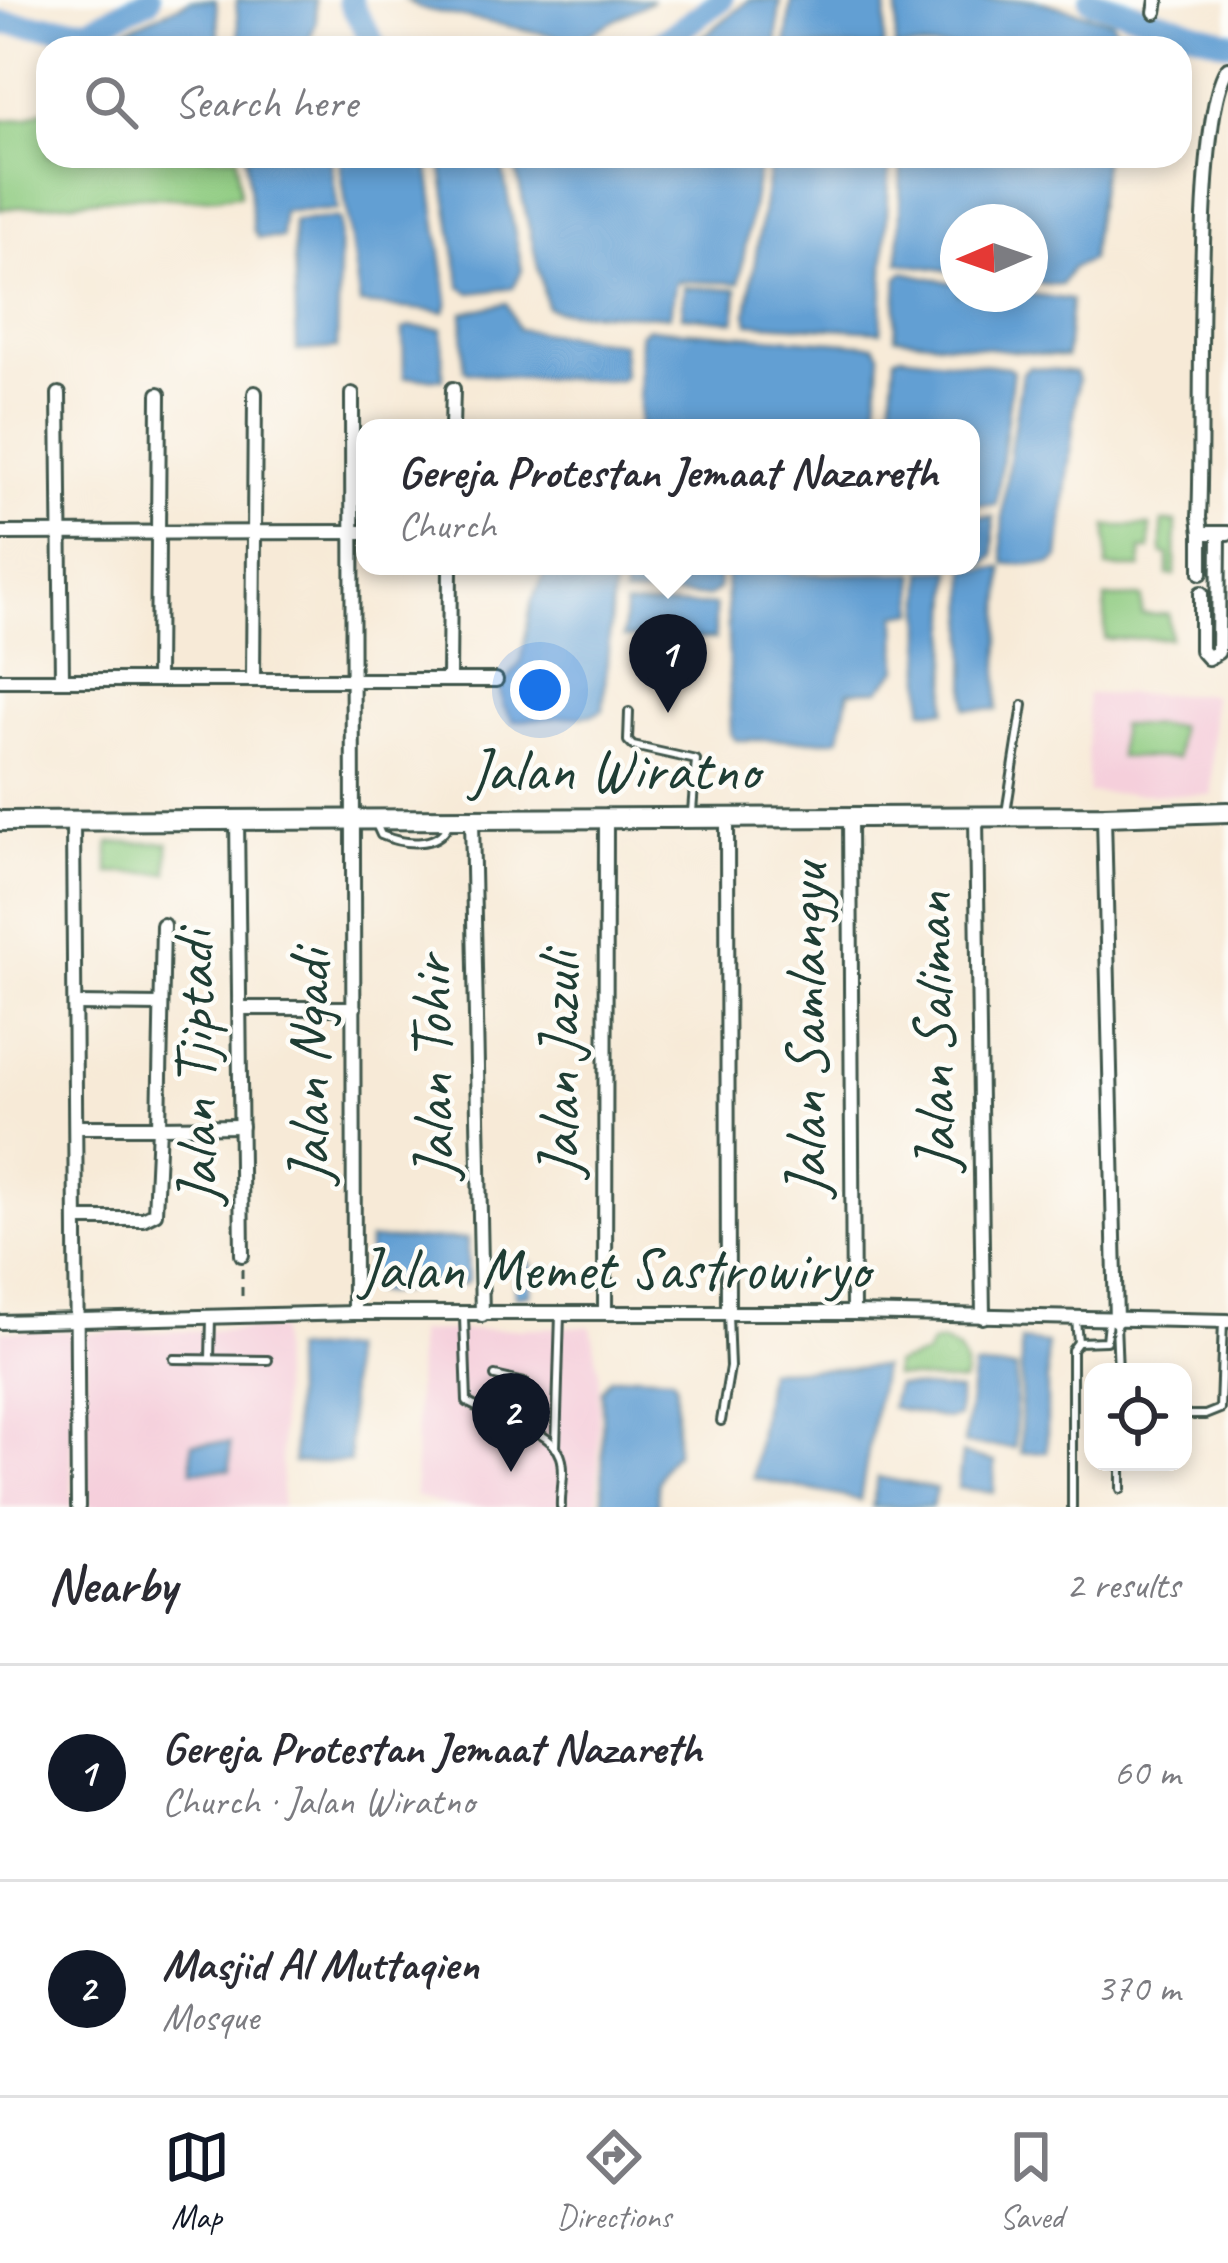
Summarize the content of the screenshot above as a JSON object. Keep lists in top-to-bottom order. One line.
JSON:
{"streets":{"main road":["Jalan Wiratno"],"street":["Jalan Samlangyu","Jalan Saliman","Jalan Jazuli","Jalan Ngadi","Jalan Tjiptadi","Jalan Tohir","Jalan Memet Sastrowiryo"]},"crossings":[["Jalan Wiratno","Jalan Samlangyu"],["Jalan Wiratno","Jalan Saliman"],["Jalan Wiratno","Jalan Jazuli"],["Jalan Wiratno","Jalan Ngadi"],["Jalan Wiratno","Jalan Tjiptadi"],["Jalan Wiratno","Jalan Tohir"],["Jalan Samlangyu","Jalan Memet Sastrowiryo"],["Jalan Saliman","Jalan Memet Sastrowiryo"],["Jalan Jazuli","Jalan Memet Sastrowiryo"],["Jalan Ngadi","Jalan Memet Sastrowiryo"],["Jalan Tjiptadi","Jalan Memet Sastrowiryo"],["Jalan Tohir","Jalan Memet Sastrowiryo"]],"north":"left","page":{"search":"Search here","popup":["Gereja Protestan Jemaat Nazareth","Church"],"pins":["1","2"],"heading":["Nearby","2 results"],"list":[{"mark":"1","name":"Gereja Protestan Jemaat Nazareth","note":"Church · Jalan Wiratno","value":"60 m"},{"mark":"2","name":"Masjid Al Muttaqien","note":"Mosque","value":"370 m"}],"nav":["Map","Directions","Saved"]}}
